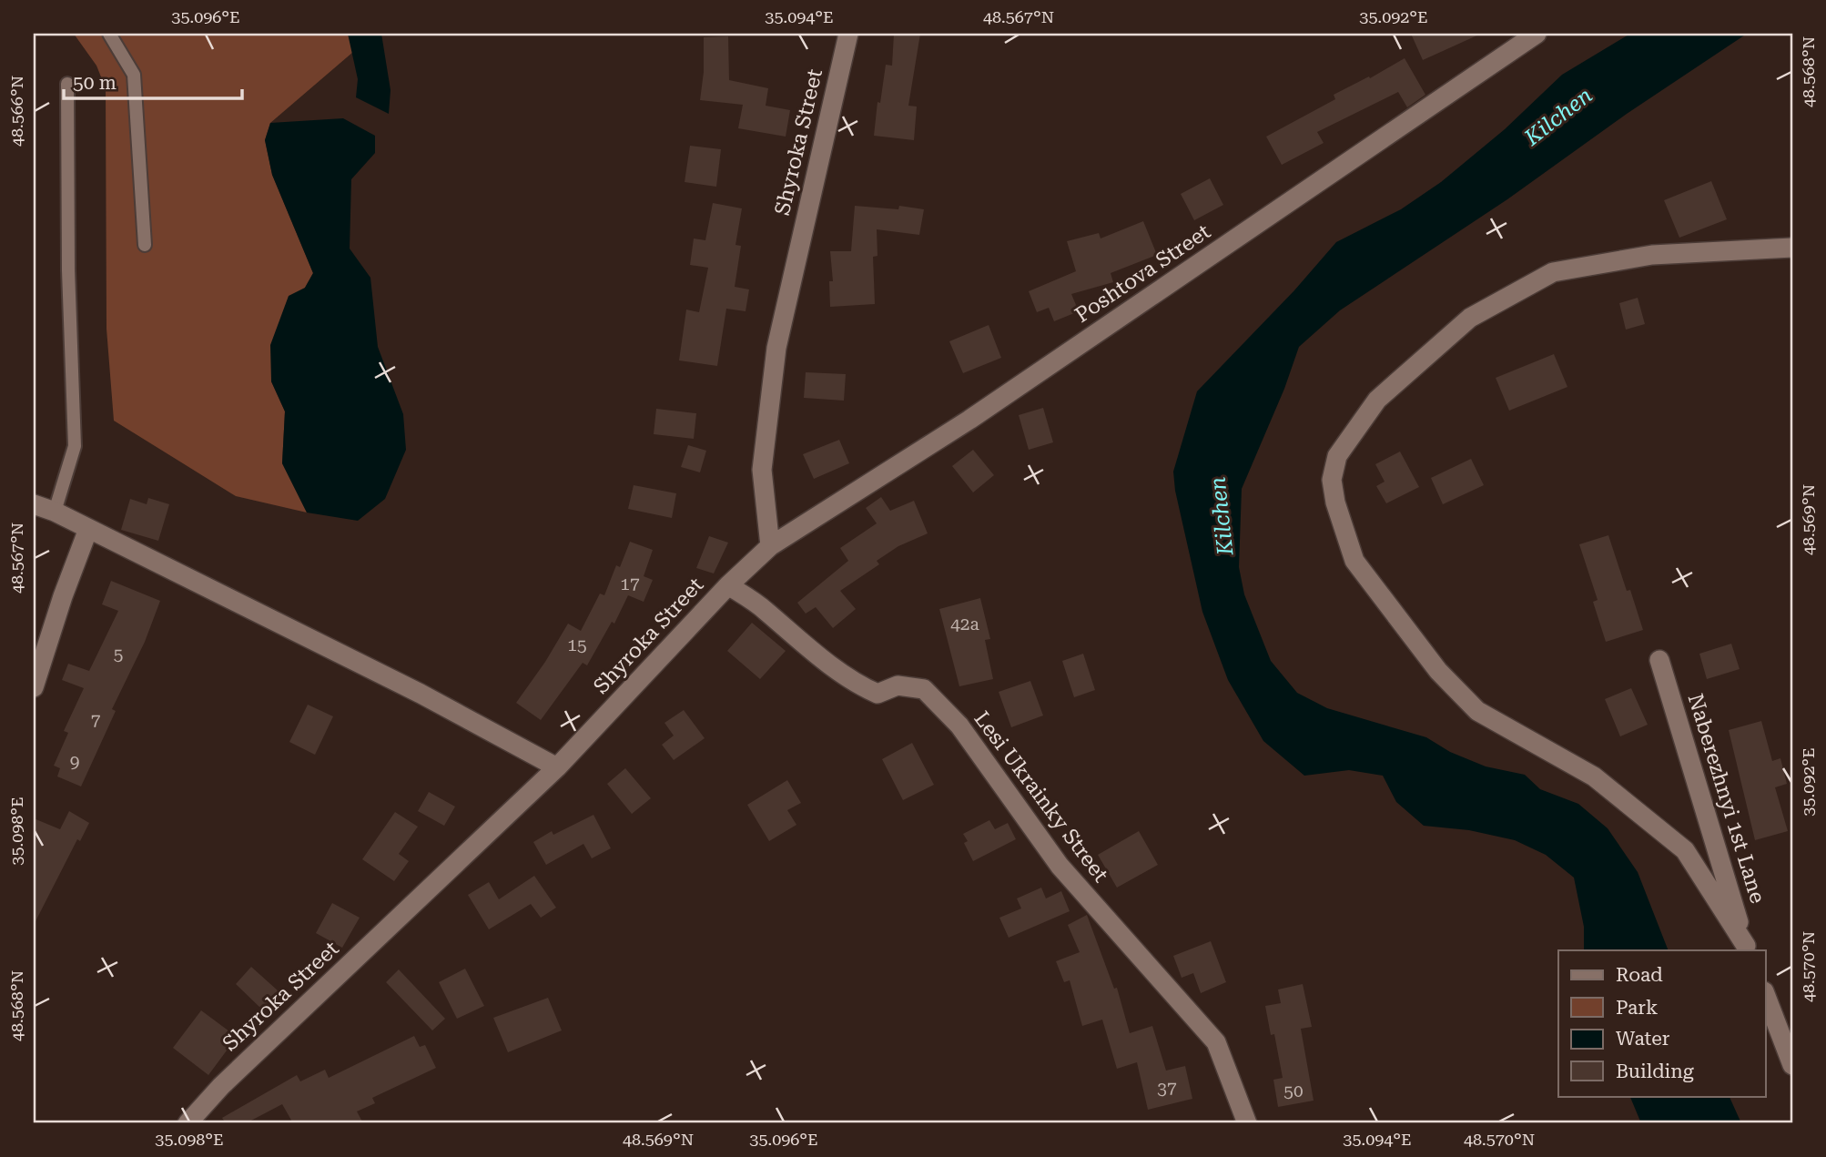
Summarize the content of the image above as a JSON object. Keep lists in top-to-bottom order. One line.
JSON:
{"streets":{"street":["Shyroka Street","Poshtova Street","Lesi Ukrainky Street","Naberezhnyi 1st Lane"]},"crossings":[["Shyroka Street","Poshtova Street"],["Shyroka Street","Lesi Ukrainky Street"]],"water":["Kilchen"],"house_numbers":["17","42а","15","5","7","9","37","50"],"legend":["Road","Park","Water","Building"],"scale_bar":"50 m","coordinates":["35.096°E","35.094°E","48.567°N","35.092°E","48.568°N","48.566°N","48.569°N","35.098°E","48.570°N"]}
